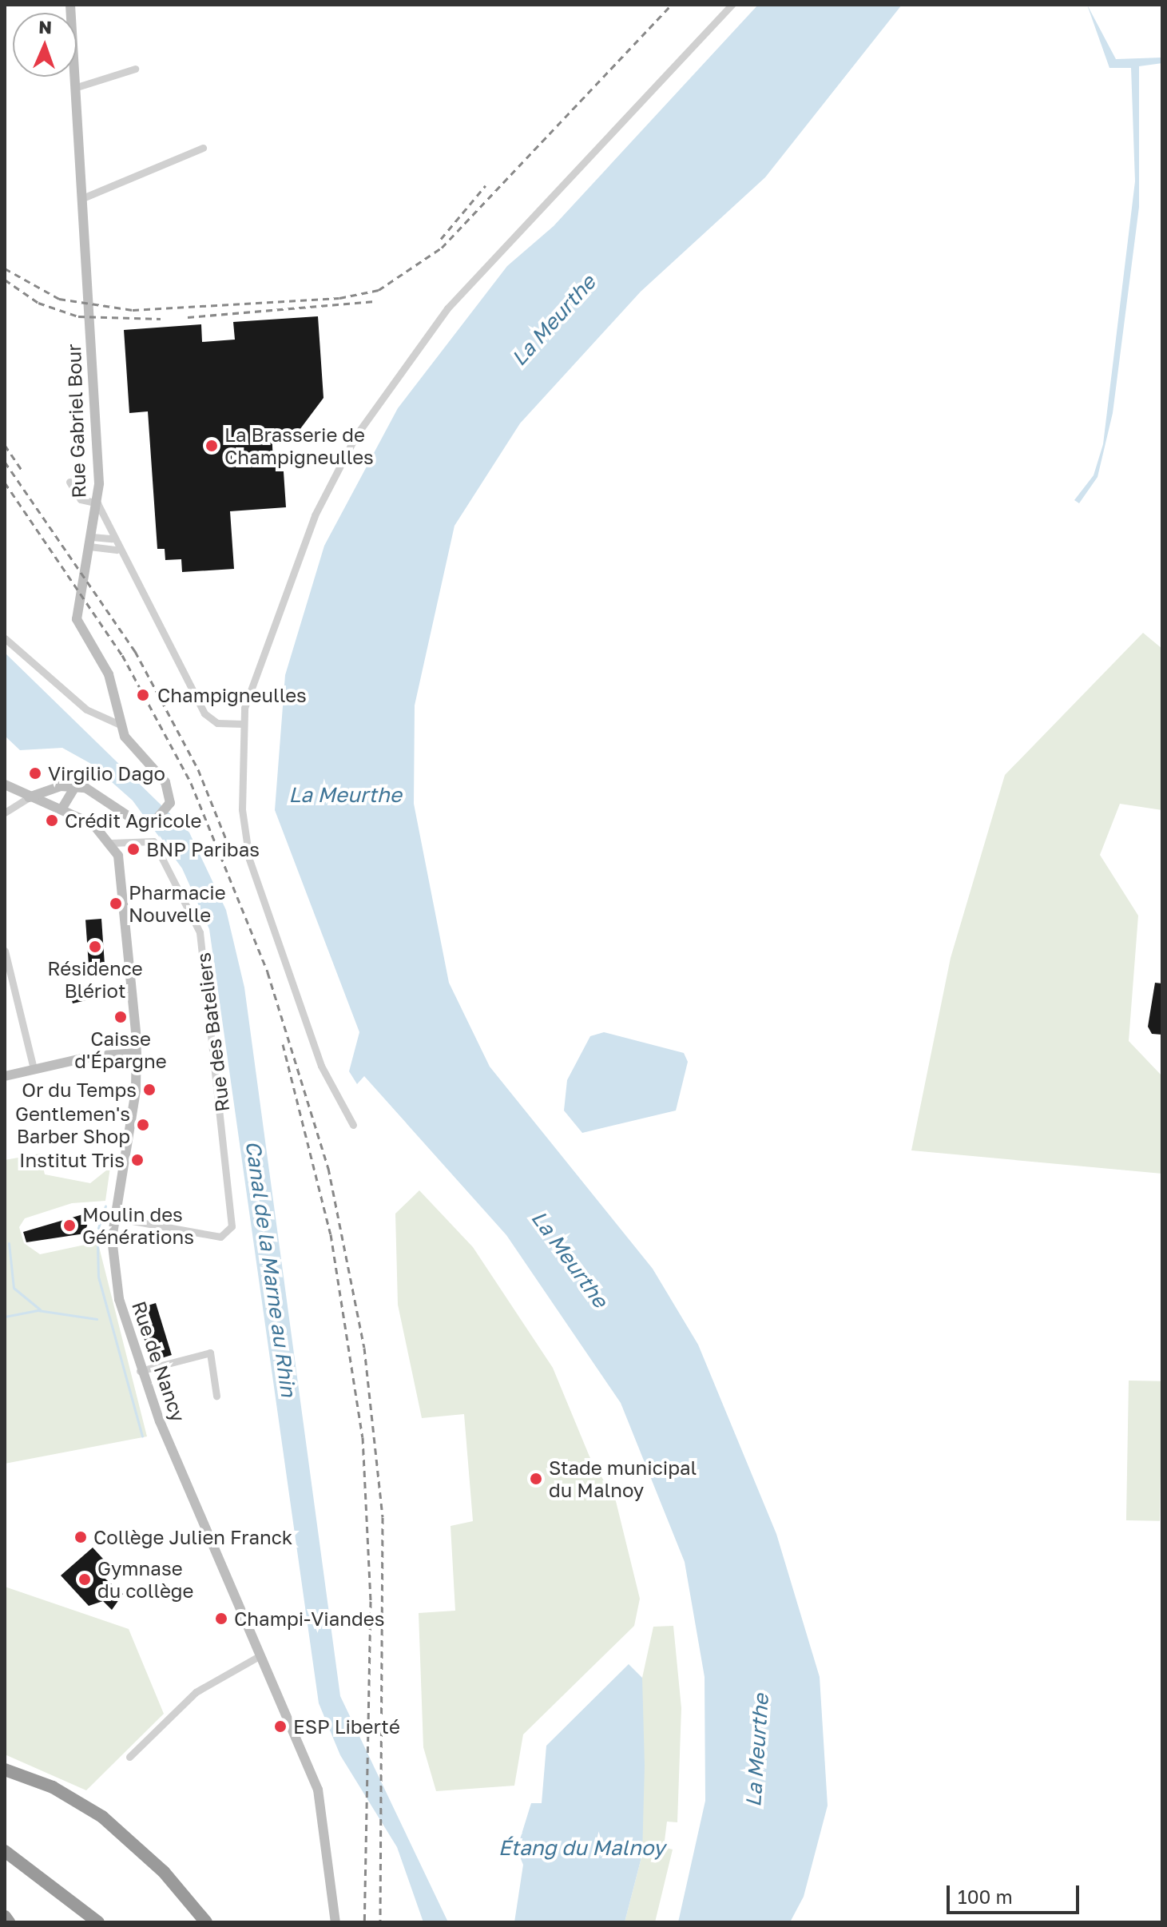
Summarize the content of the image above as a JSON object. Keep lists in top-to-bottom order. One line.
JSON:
{"streets":{"main road":["Rue Gabriel Bour","Rue de Nancy"],"street":["Rue des Bateliers"]},"crossings":[["Rue des Bateliers","Rue de Nancy"]],"water":["La Meurthe","Canal de la Marne au Rhin","Étang du Malnoy"],"places":["La Brasserie de Champigneulles","Champigneulles","Virgilio Dago","Crédit Agricole","BNP Paribas","Pharmacie Nouvelle","Résidence Blériot","Caisse d'Épargne","Or du Temps","Gentlemen's Barber Shop","Institut Tris","Moulin des Générations","Stade municipal du Malnoy","Collège Julien Franck","Gymnase du collège","Champi-Viandes","ESP Liberté"],"scale_bar":"100 m","north":"top"}
